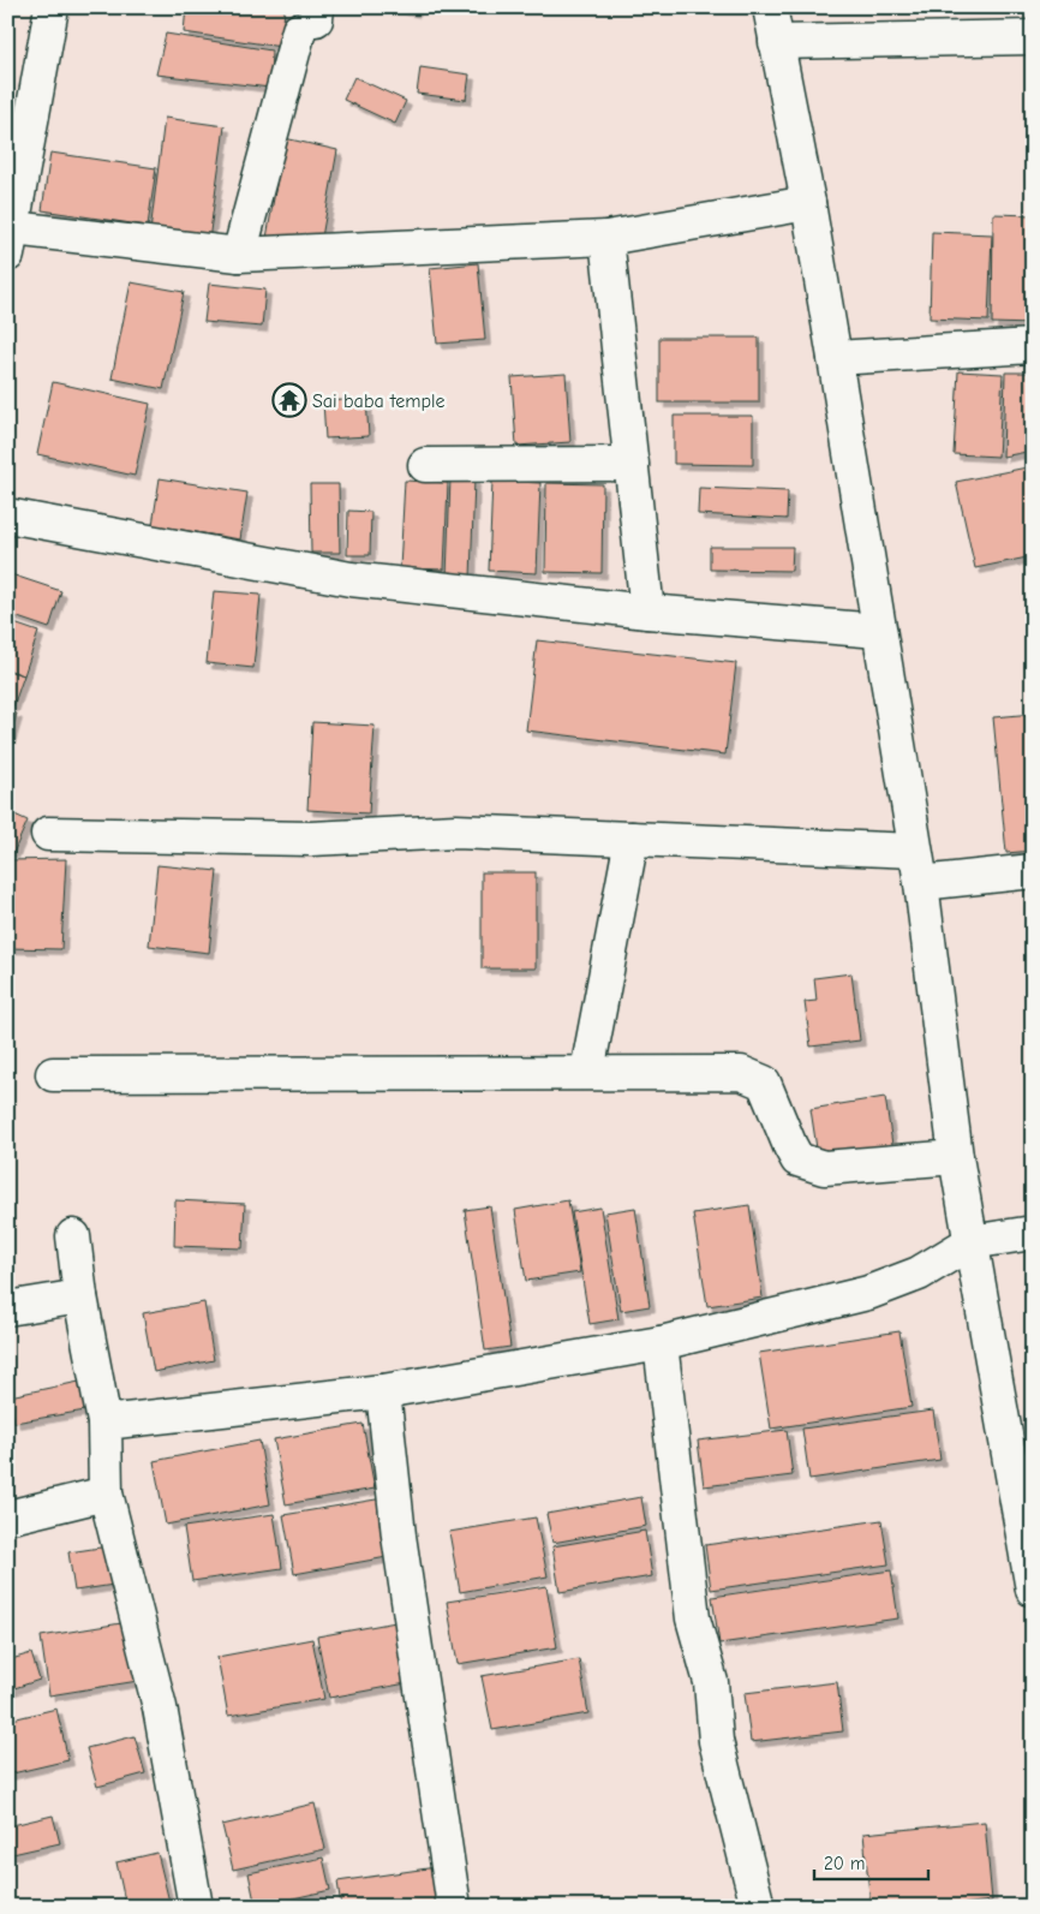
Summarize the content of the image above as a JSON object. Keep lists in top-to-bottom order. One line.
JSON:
{"places":{"temple":["Sai baba temple"]},"scale_bar":"20 m"}
